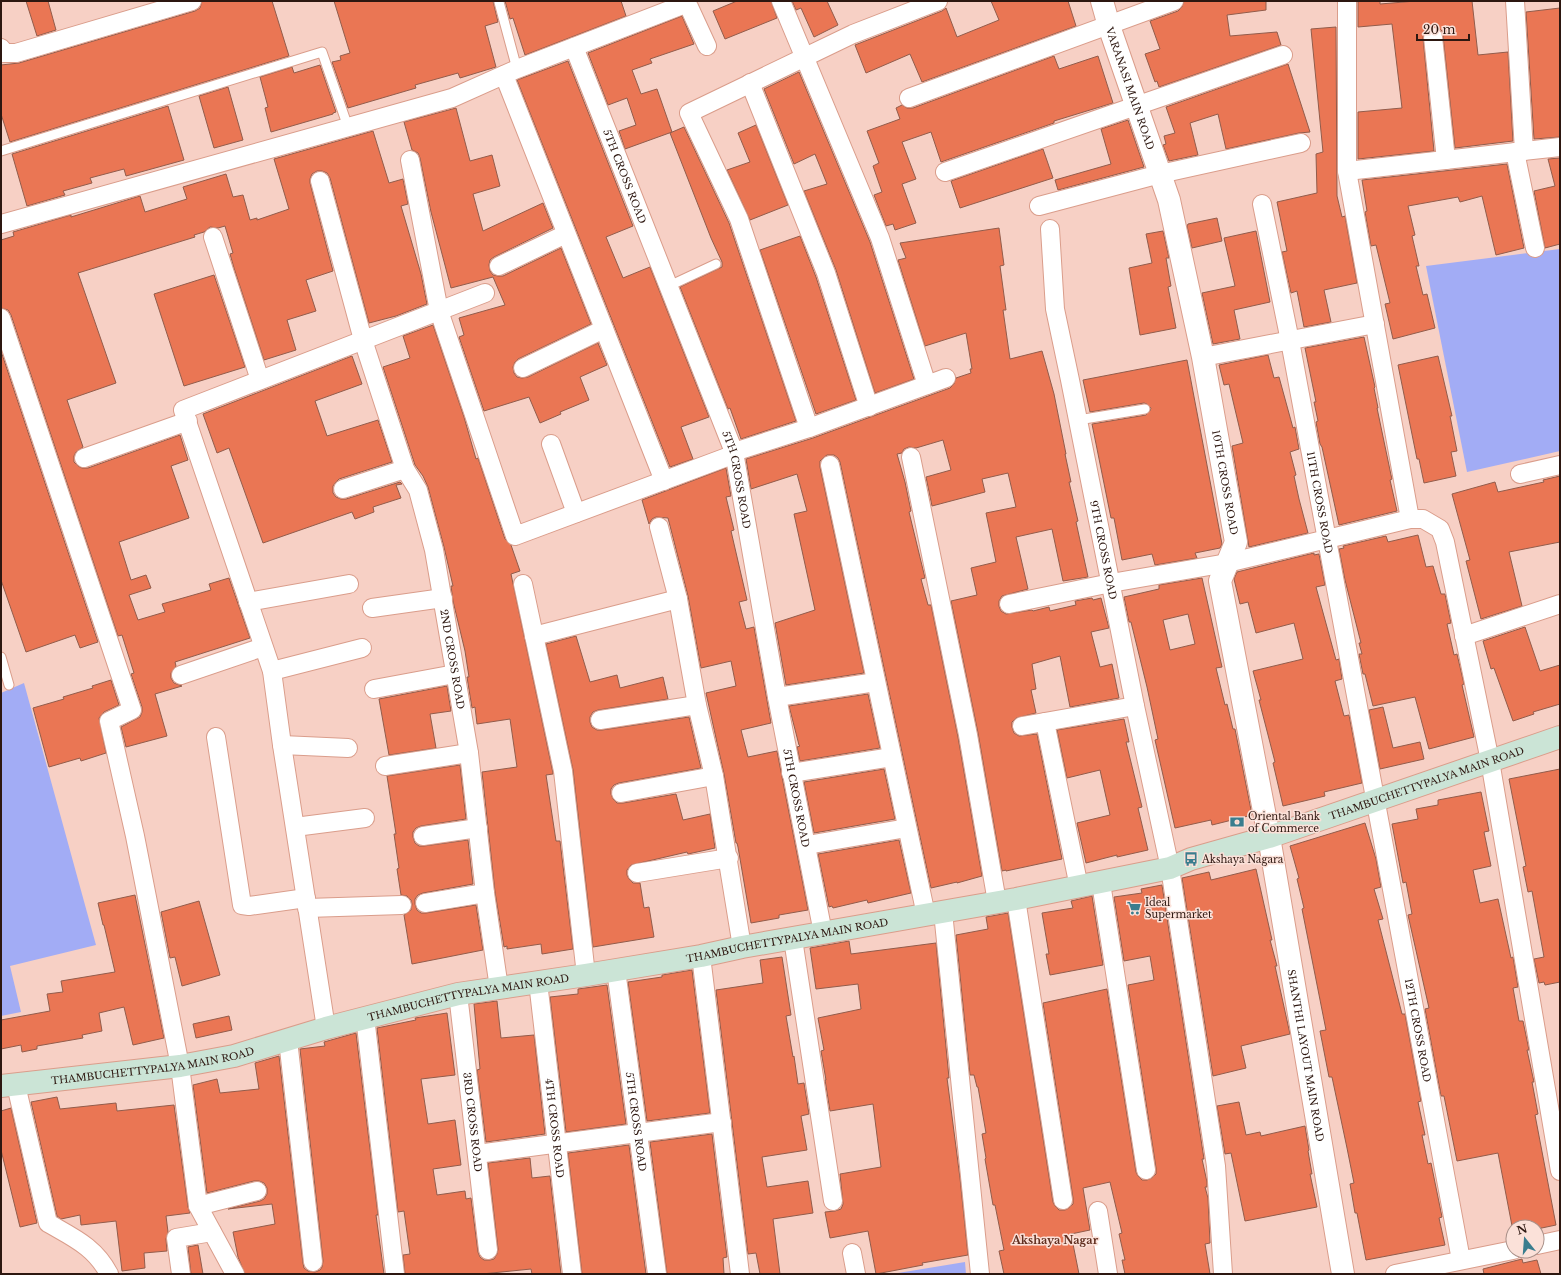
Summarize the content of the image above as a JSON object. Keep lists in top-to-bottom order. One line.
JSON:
{"streets":{"main road":["THAMBUCHETTYPALYA MAIN ROAD"],"street":["VARANASI MAIN ROAD","5TH CROSS ROAD","10TH CROSS ROAD","11TH CROSS ROAD","9TH CROSS ROAD","2ND CROSS ROAD","12TH CROSS ROAD","SHANTHI LAYOUT MAIN ROAD","3RD CROSS ROAD","4TH CROSS ROAD"]},"crossings":[["VARANASI MAIN ROAD","10TH CROSS ROAD"],["5TH CROSS ROAD","THAMBUCHETTYPALYA MAIN ROAD"],["10TH CROSS ROAD","THAMBUCHETTYPALYA MAIN ROAD"],["10TH CROSS ROAD","SHANTHI LAYOUT MAIN ROAD"],["11TH CROSS ROAD","THAMBUCHETTYPALYA MAIN ROAD"],["11TH CROSS ROAD","12TH CROSS ROAD"],["9TH CROSS ROAD","THAMBUCHETTYPALYA MAIN ROAD"],["2ND CROSS ROAD","THAMBUCHETTYPALYA MAIN ROAD"],["THAMBUCHETTYPALYA MAIN ROAD","12TH CROSS ROAD"],["THAMBUCHETTYPALYA MAIN ROAD","SHANTHI LAYOUT MAIN ROAD"],["THAMBUCHETTYPALYA MAIN ROAD","3RD CROSS ROAD"],["THAMBUCHETTYPALYA MAIN ROAD","4TH CROSS ROAD"]],"districts":["Akshaya Nagar"],"places":{"bank":["Oriental Bank of Commerce"],"bus stop":["Akshaya Nagara"],"supermarket":["Ideal Supermarket"]},"scale_bar":"20 m","north":"top"}
